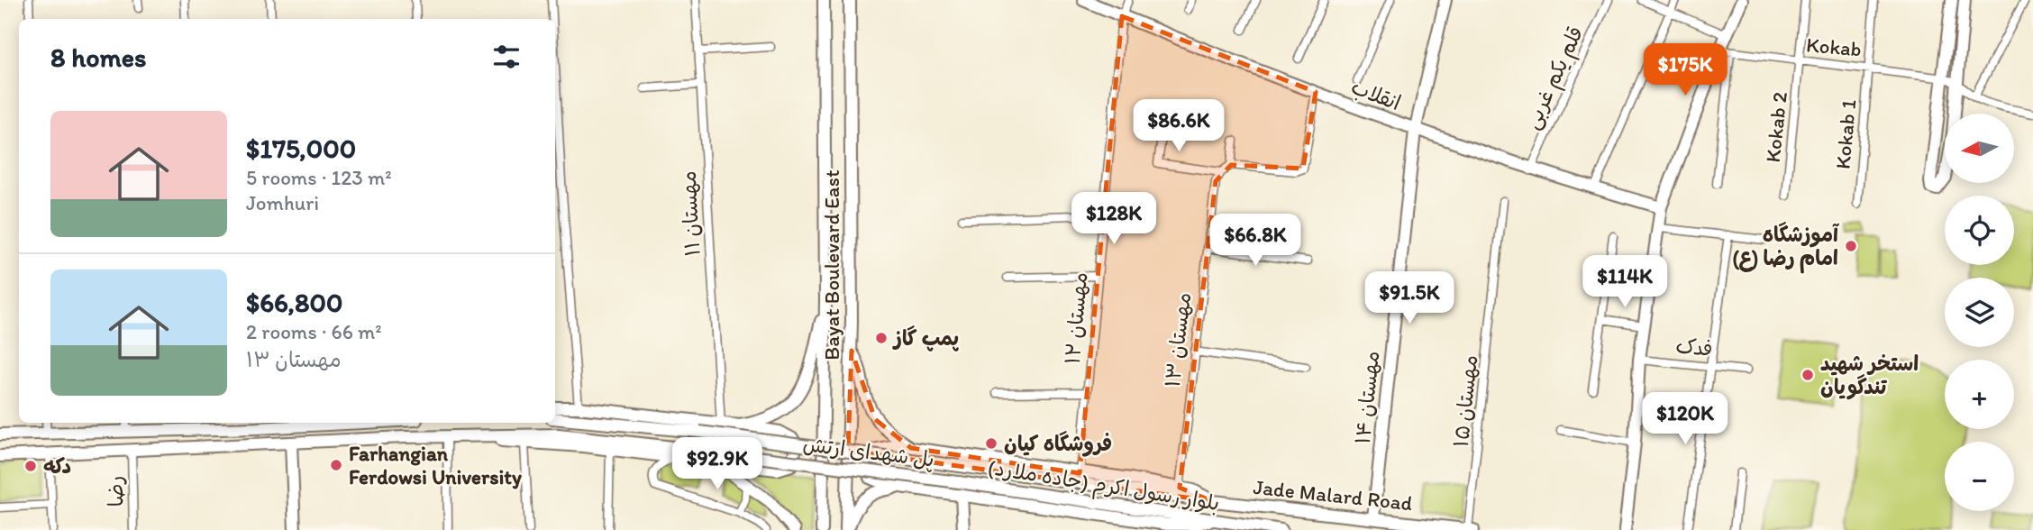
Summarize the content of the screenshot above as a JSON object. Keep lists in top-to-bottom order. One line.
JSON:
{"streets":{"main road":["انقلاب","Bayat Boulevard East","مهستان ۱۴","پل شهدای ارتش","بلوار رسول اکرم (جاده ملارد)","Jade Malard Road"],"street":["Kokab","قلم یکم غربی","Kokab 2","Kokab 1","مهستان ۱۱","مهستان ۱۲","مهستان ۱۳","فدک","مهستان ۱۵","رضا"]},"crossings":[["Kokab","Kokab 2"],["Kokab","Kokab 1"],["قلم یکم غربی","انقلاب"],["انقلاب","مهستان ۱۲"],["انقلاب","مهستان ۱۴"],["مهستان ۱۴","Jade Malard Road"],["مهستان ۱۵","Jade Malard Road"],["پل شهدای ارتش","بلوار رسول اکرم (جاده ملارد)"],["پل شهدای ارتش","Jade Malard Road"]],"places":["آموزشگاه امام رضا (ع)","پمپ گاز","استخر شهید تندگویان","فروشگاه کیان","Farhangian Ferdowsi University","دکه"],"north":"left","page":{"heading":"8 homes","price":["$175K","$86.6K","$128K","$66.8K","$114K","$91.5K","$120K","$92.9K"],"list":[{"name":"$175,000","note":"5 rooms · 123 m² · Jomhuri"},{"name":"$66,800","note":"2 rooms · 66 m² · مهستان ۱۳"}],"map_buttons":["+","−"]}}
